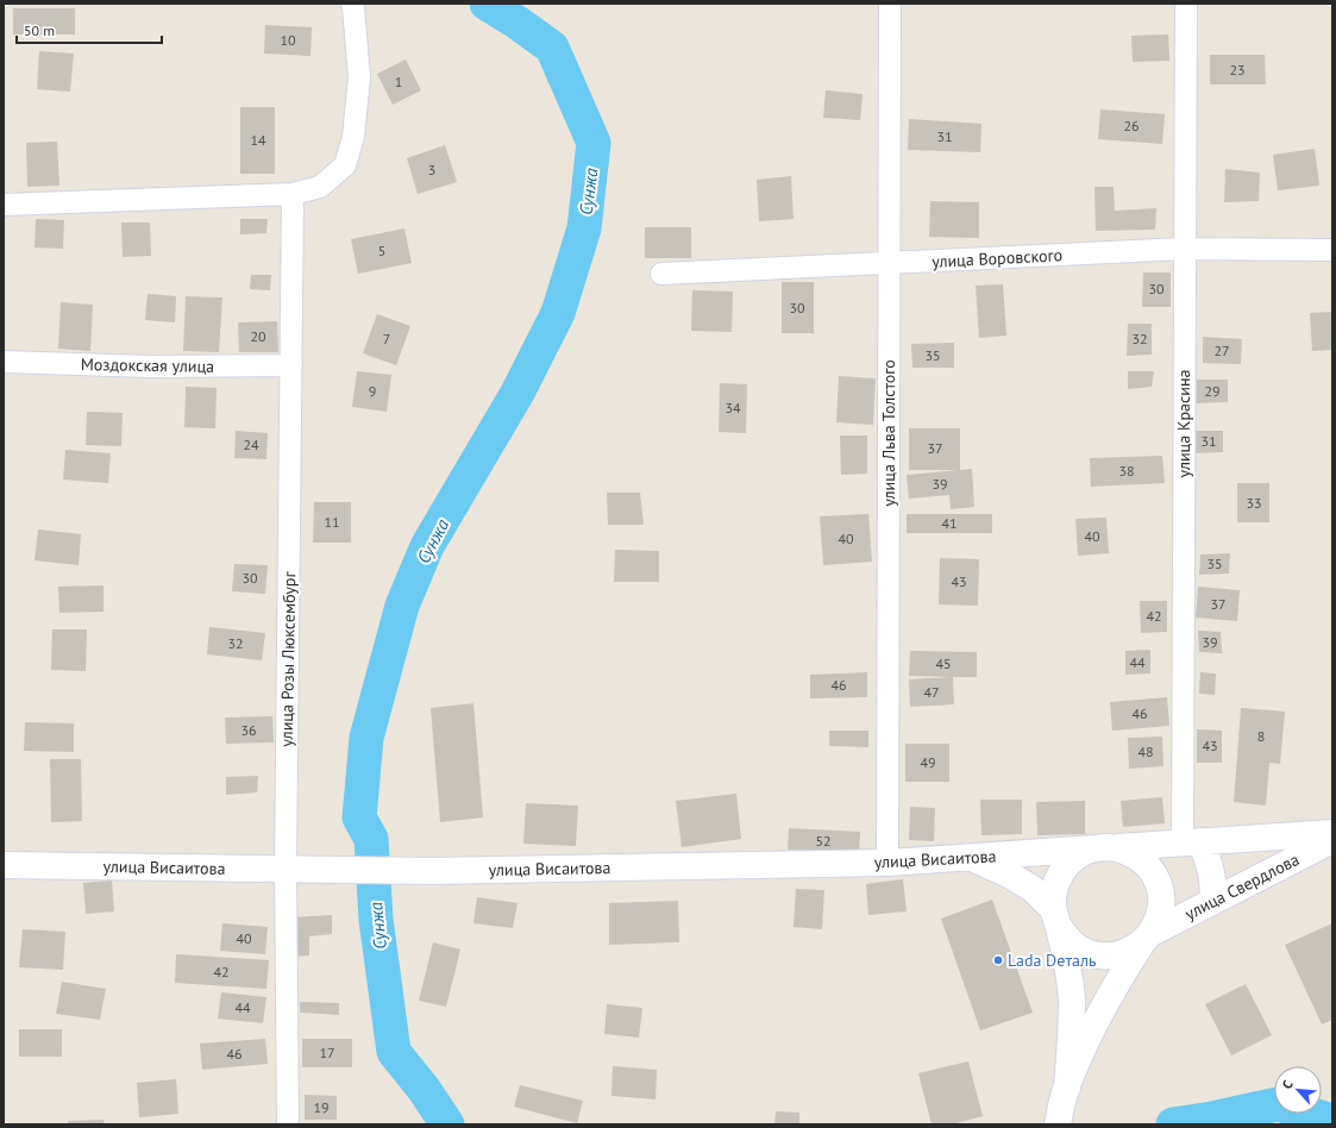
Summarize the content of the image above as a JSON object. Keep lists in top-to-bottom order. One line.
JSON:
{"streets":{"street":["улица Воровского","Моздокская улица","улица Красина","улица Льва Толстого","улица Розы Люксембург","улица Висаитова","улица Свердлова"]},"crossings":[["улица Воровского","улица Красина"],["улица Воровского","улица Льва Толстого"],["Моздокская улица","улица Розы Люксембург"],["улица Красина","улица Висаитова"],["улица Льва Толстого","улица Висаитова"],["улица Розы Люксембург","улица Висаитова"],["улица Висаитова","улица Свердлова"]],"water":["Сунжа"],"places":["Lada Dеталь"],"house_numbers":["10","23","1","26","31","14","3","5","30","30","20","7","32","27","35","9","29","34","31","24","37","38","39","33","11","41","40","40","35","30","43","37","42","39","32","44","45","46","47","46","36","8","43","48","49","52","40","42","44","17","46","19"],"scale_bar":"50 m","north":"top left"}
